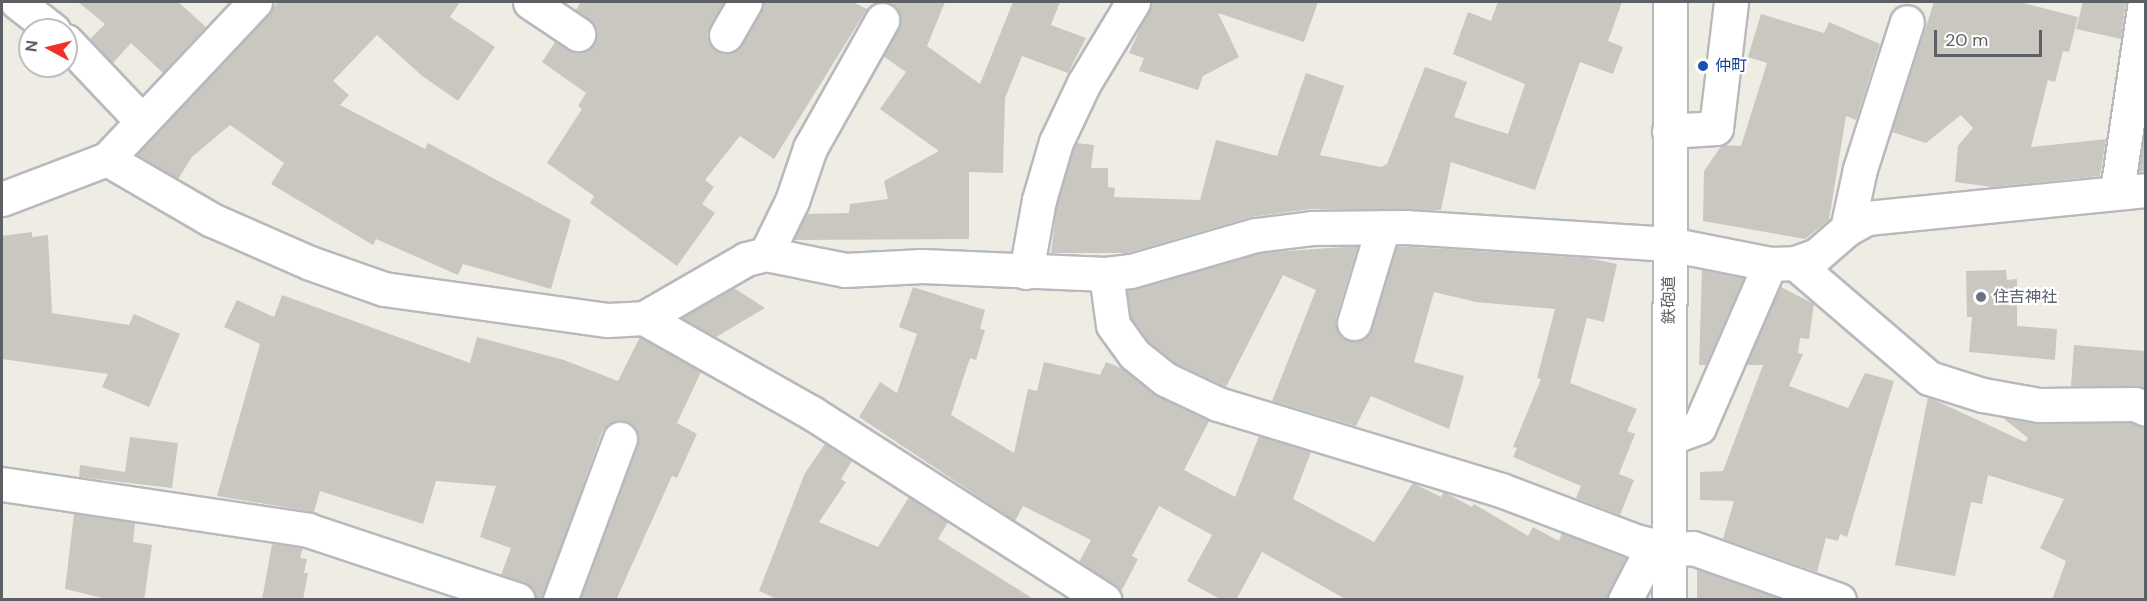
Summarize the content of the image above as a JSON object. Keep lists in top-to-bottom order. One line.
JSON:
{"streets":{"street":["鉄砲道"]},"places":["仲町","住吉神社"],"scale_bar":"20 m","north":"left"}
